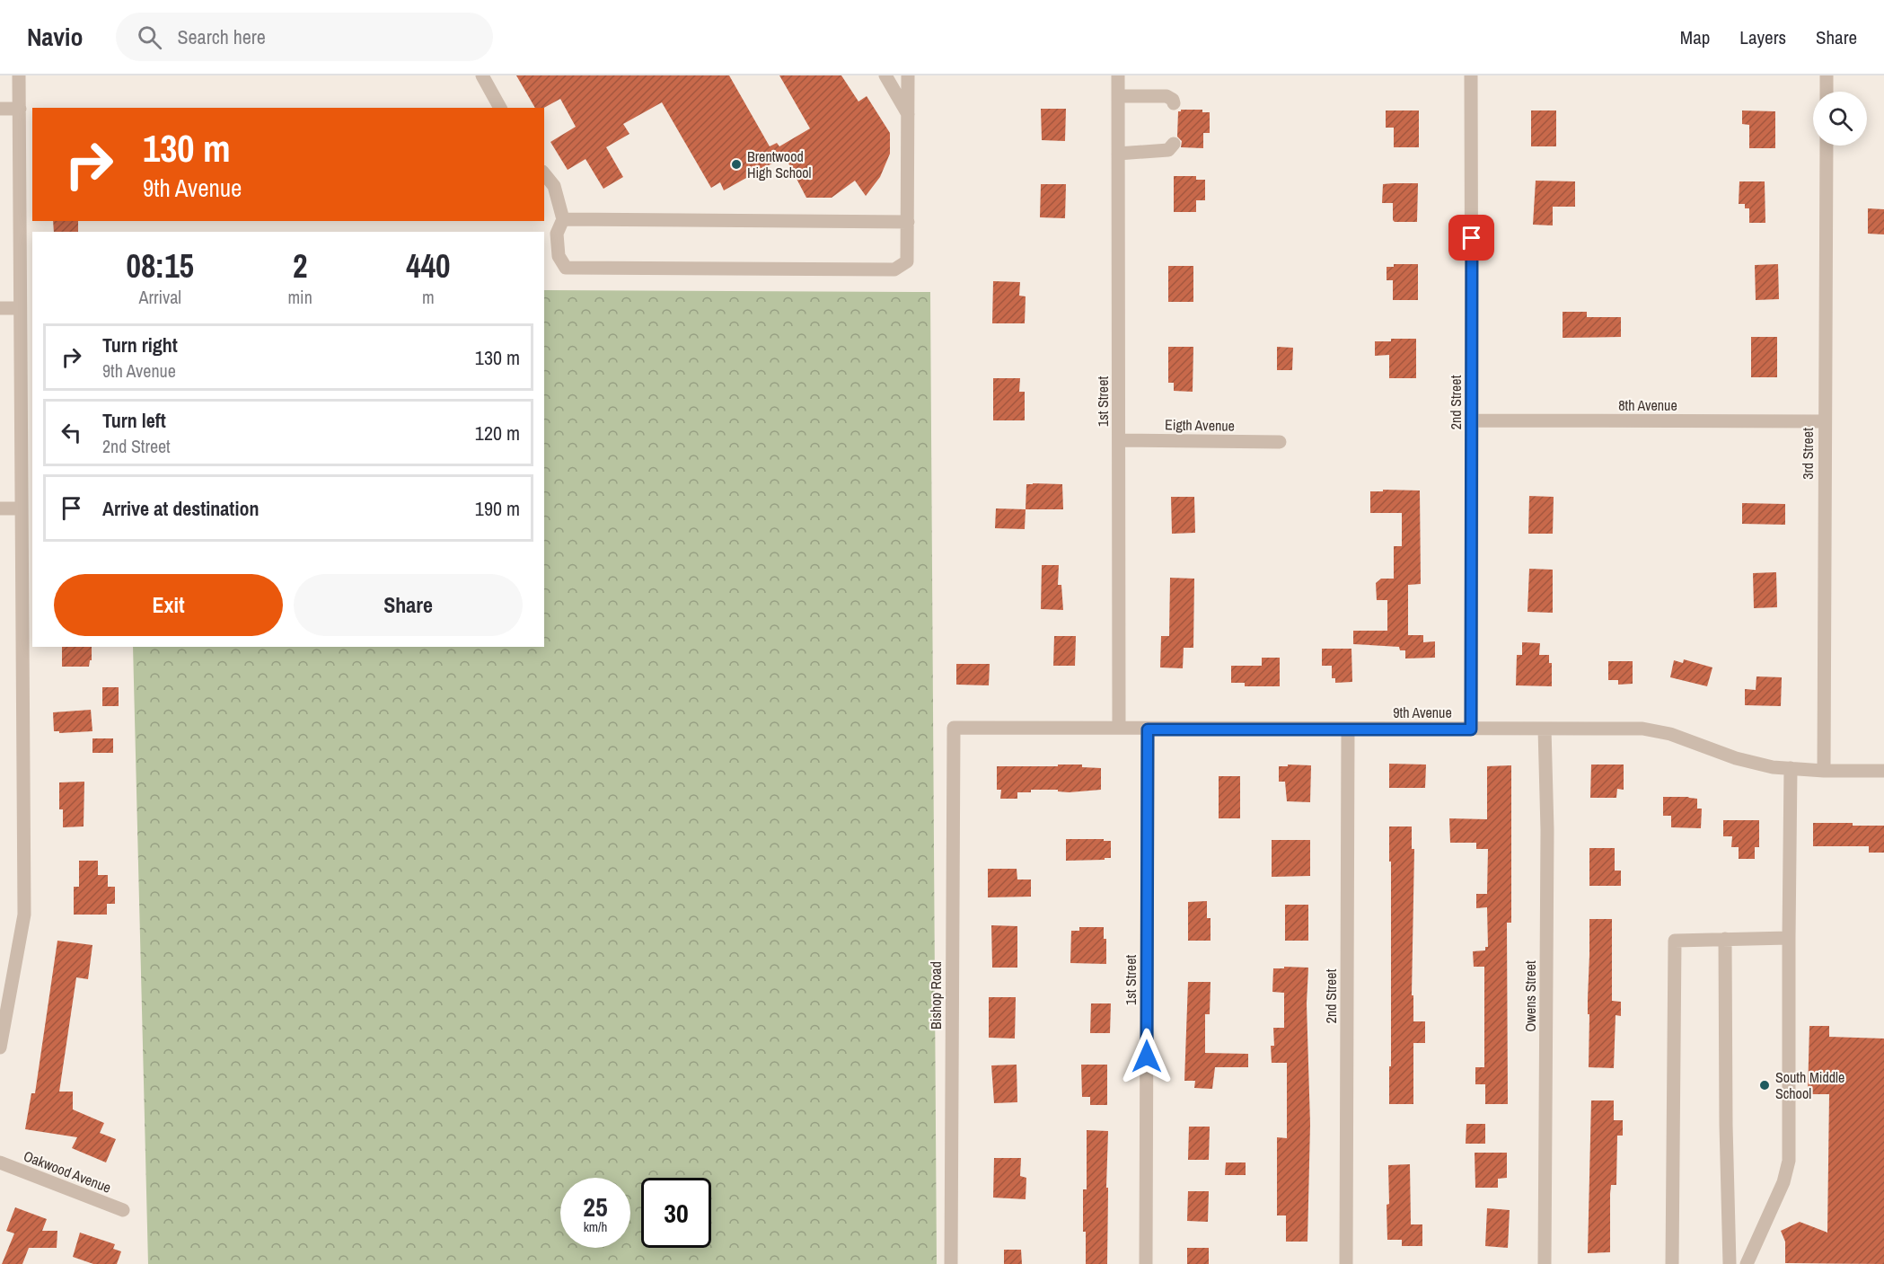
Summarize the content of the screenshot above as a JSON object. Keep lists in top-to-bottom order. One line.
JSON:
{"streets":{"street":["1st Street","2nd Street","8th Avenue","Eigth Avenue","3rd Street","9th Avenue","Bishop Road","Owens Street","Oakwood Avenue"]},"crossings":[["1st Street","Eigth Avenue"],["1st Street","9th Avenue"],["2nd Street","8th Avenue"],["2nd Street","9th Avenue"],["8th Avenue","3rd Street"],["3rd Street","9th Avenue"],["9th Avenue","Bishop Road"],["9th Avenue","Owens Street"]],"places":["Brentwood High School","South Middle School"],"page":{"header":"Navio","search":"Search here","nav":["Map","Layers","Share"],"turn":["130 m","9th Avenue"],"eta":["08:15","Arrival","2","min","440","m"],"list":[{"name":"Turn right","note":"9th Avenue","value":"130 m"},{"name":"Turn left","note":"2nd Street","value":"120 m"},{"name":"Arrive at destination","value":"190 m"}],"buttons":["Exit","Share"],"speed":"25 km/h","limit":"30"}}
